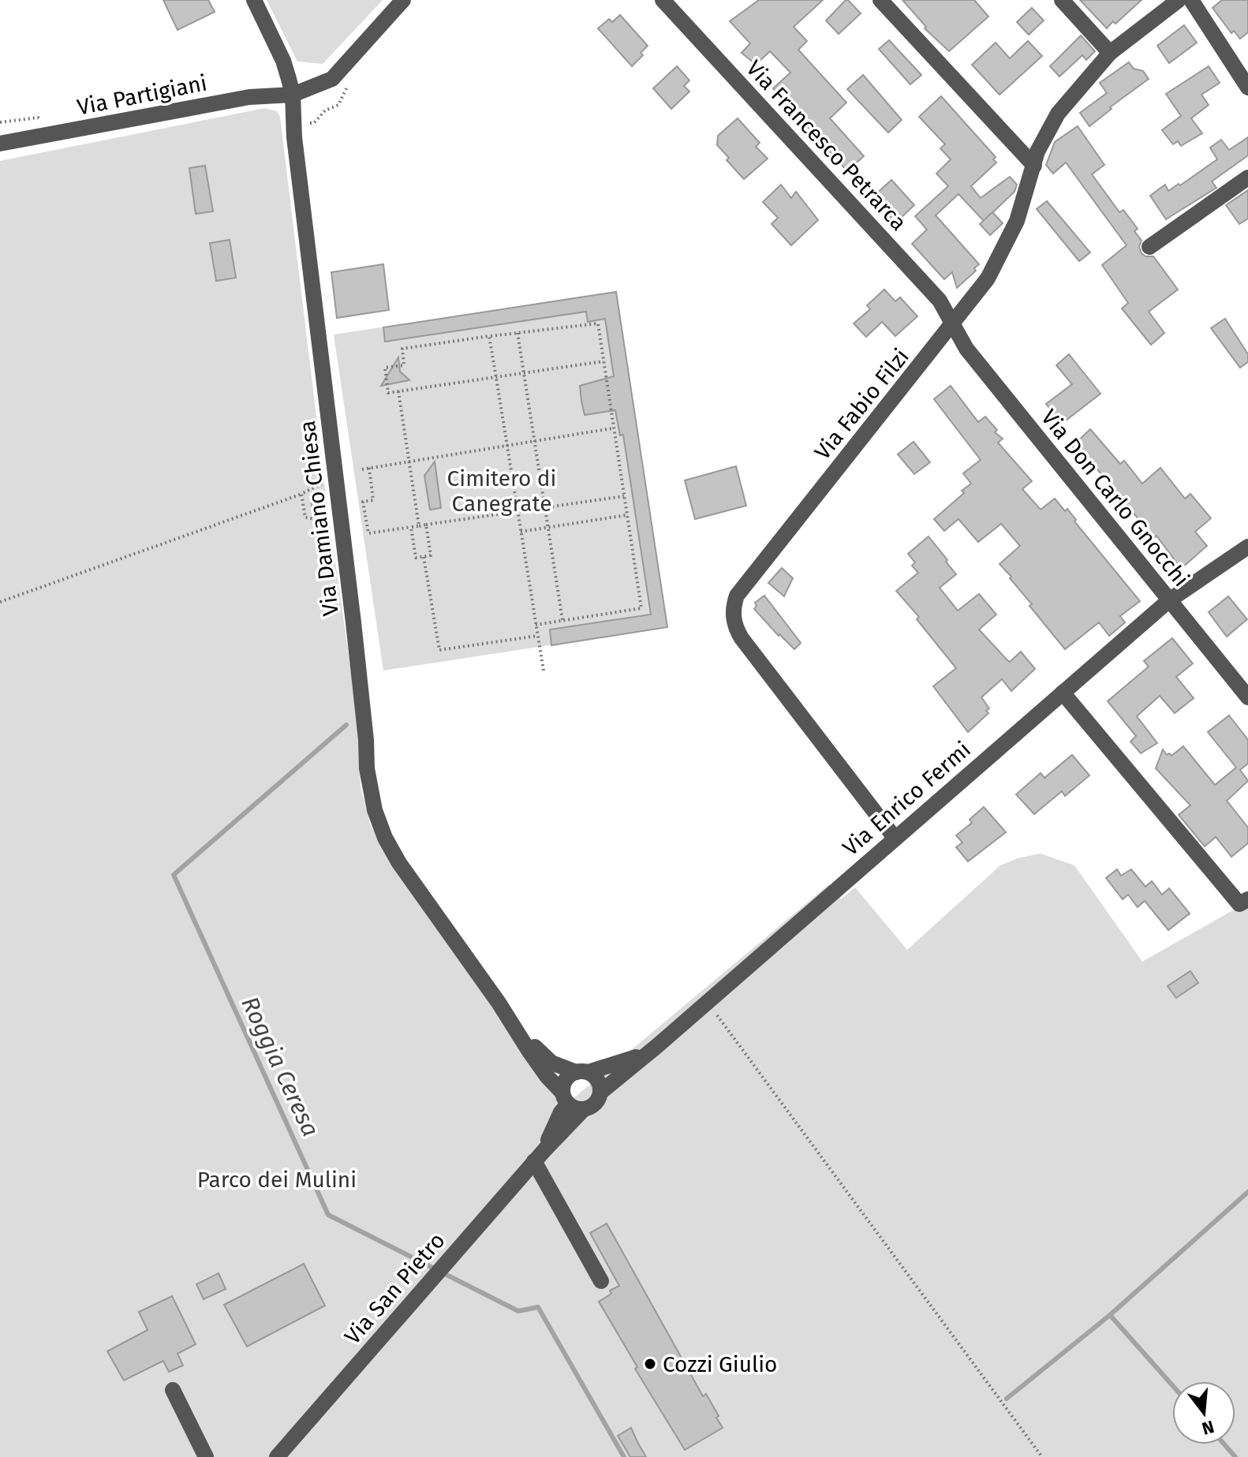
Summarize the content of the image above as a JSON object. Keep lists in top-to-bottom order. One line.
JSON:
{"streets":{"street":["Via Partigiani","Via Francesco Petrarca","Via Fabio Filzi","Via Don Carlo Gnocchi","Via Damiano Chiesa","Via Enrico Fermi","Via San Pietro"]},"crossings":[["Via Partigiani","Via Damiano Chiesa"],["Via Francesco Petrarca","Via Fabio Filzi"],["Via Francesco Petrarca","Via Don Carlo Gnocchi"],["Via Fabio Filzi","Via Don Carlo Gnocchi"],["Via Fabio Filzi","Via Enrico Fermi"],["Via Don Carlo Gnocchi","Via Enrico Fermi"],["Via Damiano Chiesa","Via Enrico Fermi"],["Via Damiano Chiesa","Via San Pietro"],["Via Enrico Fermi","Via San Pietro"]],"water":["Roggia Ceresa"],"parks":["Cimitero di Canegrate","Parco dei Mulini"],"places":["Cozzi Giulio"],"north":"bottom"}
